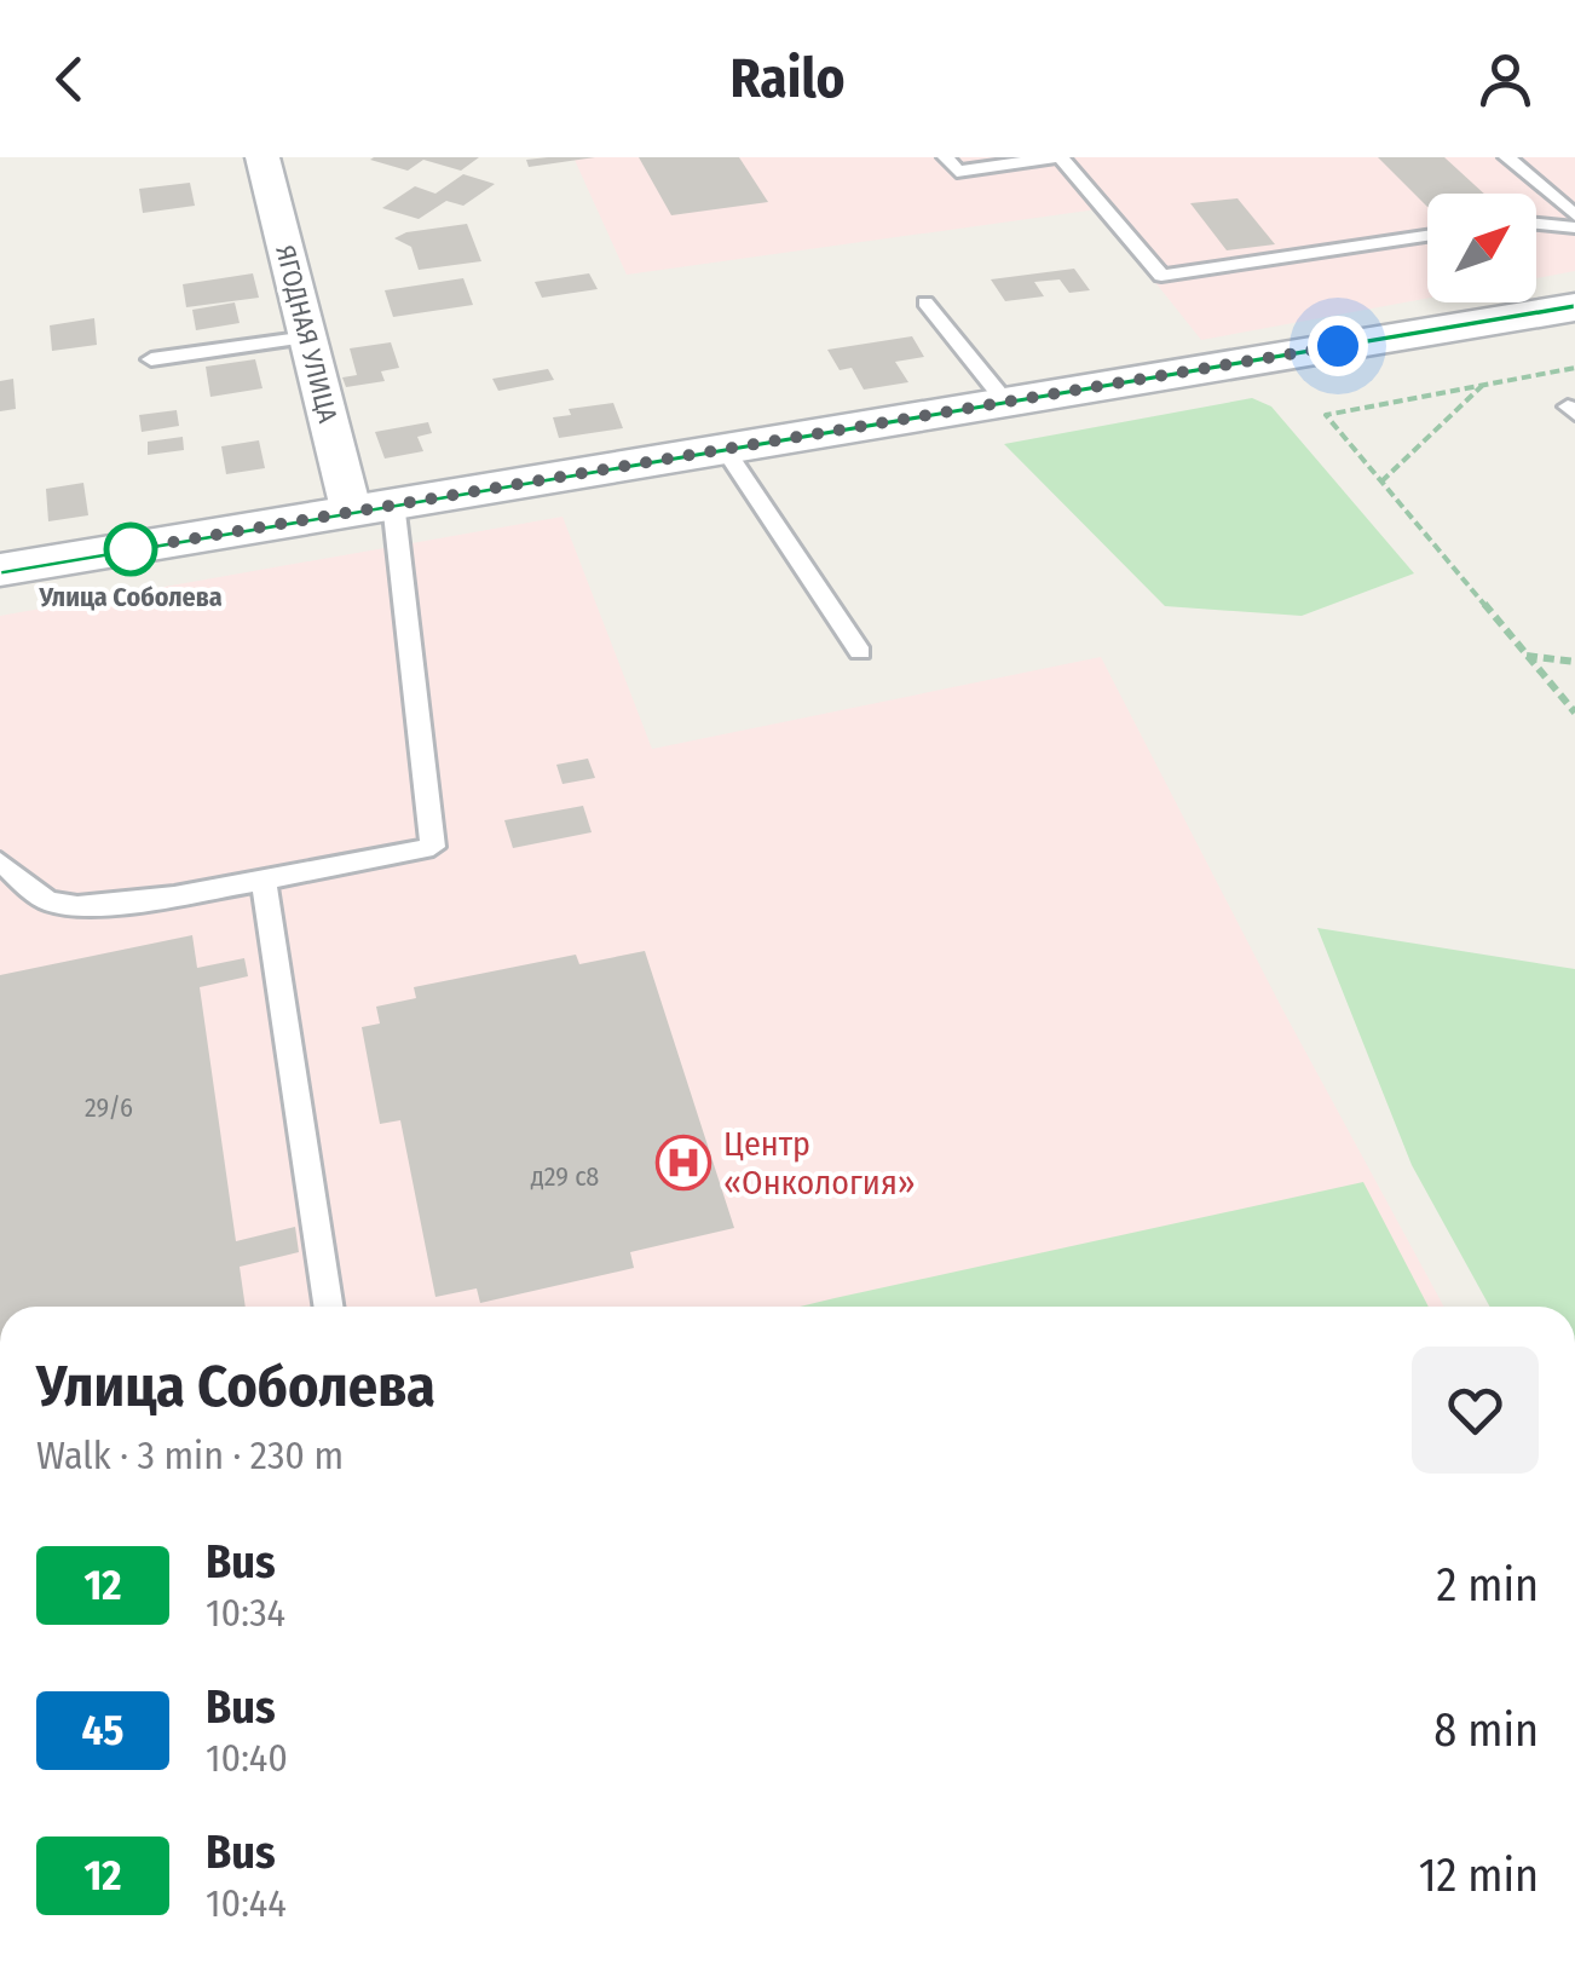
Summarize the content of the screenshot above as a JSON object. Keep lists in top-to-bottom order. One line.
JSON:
{"streets":{"street":["ЯГОДНАЯ УЛИЦА"]},"places":{"other":["Улица Соболева"],"hospital":["Центр «Онкология»"]},"lines":["bus line 12"],"house_numbers":["29/6","д29 с8"],"north":"top right","page":{"header":"Railo","heading":["Улица Соболева","Walk · 3 min · 230 m"],"list":[{"mark":"12","name":"Bus","note":"10:34","value":"2 min"},{"mark":"45","name":"Bus","note":"10:40","value":"8 min"},{"mark":"12","name":"Bus","note":"10:44","value":"12 min"}]}}
